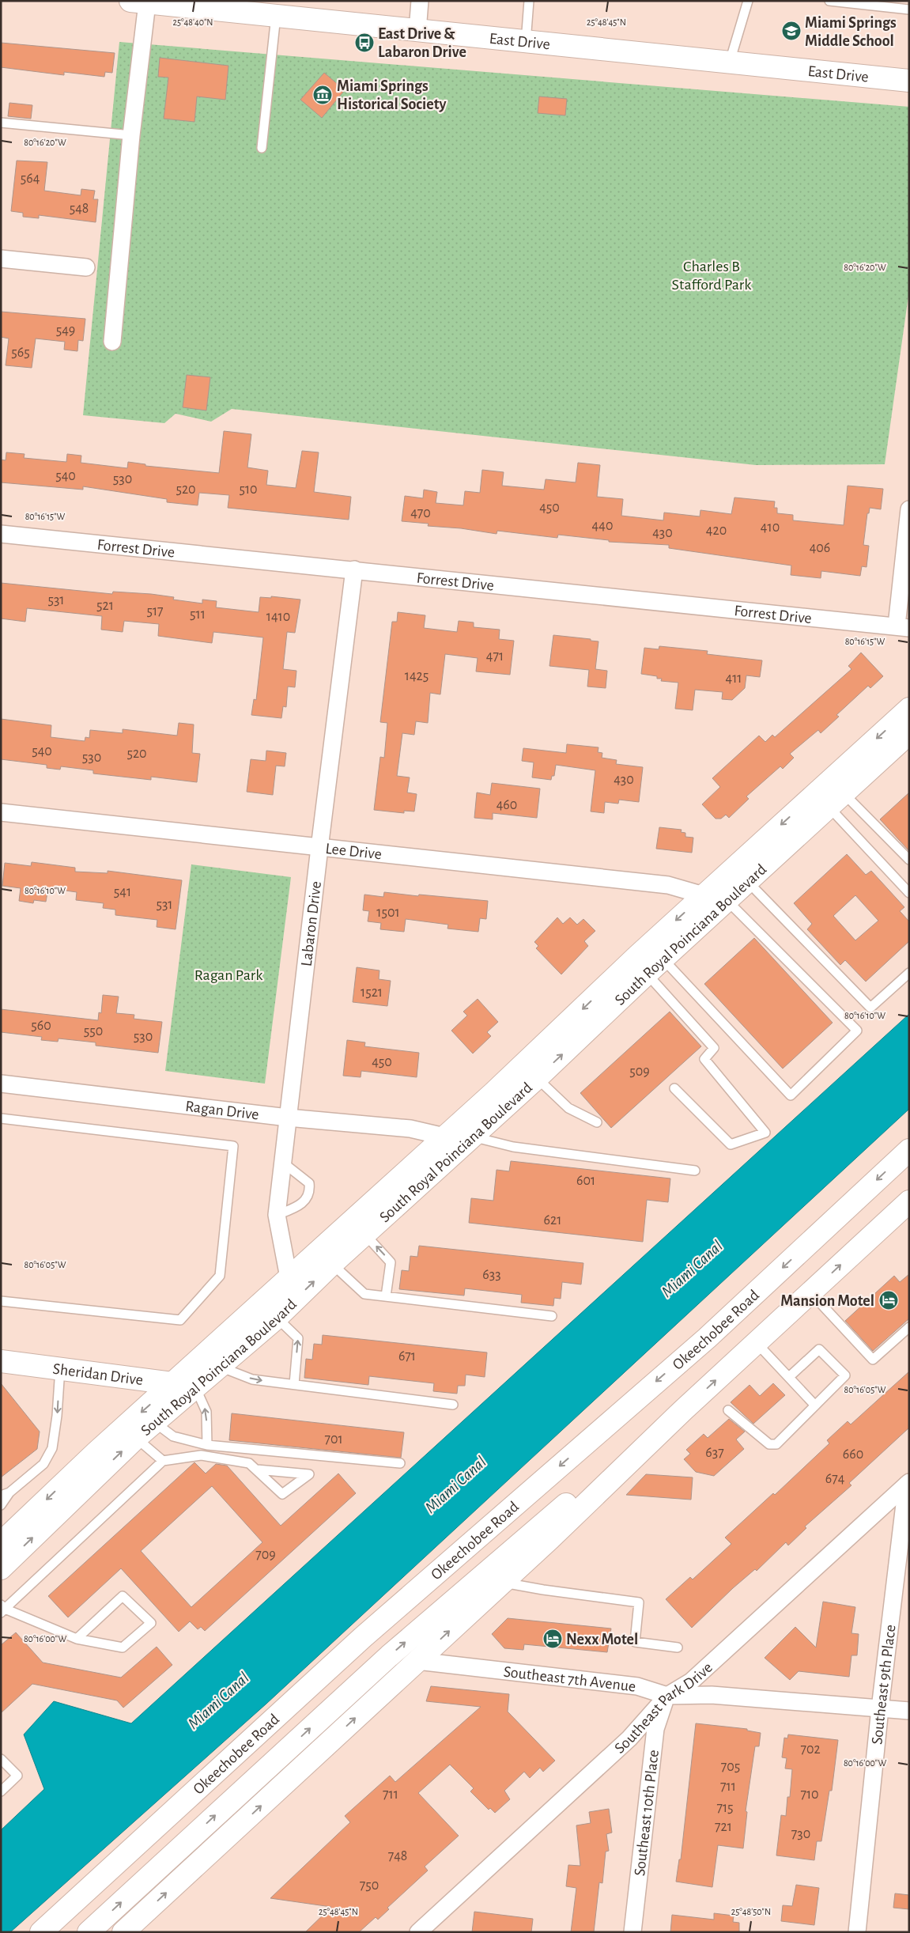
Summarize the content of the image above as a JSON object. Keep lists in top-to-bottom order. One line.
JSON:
{"streets":{"main road":["East Drive","South Royal Poinciana Boulevard","Okeechobee Road","Sheridan Drive"],"street":["Forrest Drive","Lee Drive","Labaron Drive","Ragan Drive","Southeast 7th Avenue","Southeast 9th Place","Southeast Park Drive","Southeast 10th Place"]},"crossings":[["Forrest Drive","Labaron Drive"],["Lee Drive","Labaron Drive"],["Lee Drive","South Royal Poinciana Boulevard"],["Labaron Drive","South Royal Poinciana Boulevard"],["Labaron Drive","Ragan Drive"],["South Royal Poinciana Boulevard","Ragan Drive"],["South Royal Poinciana Boulevard","Sheridan Drive"],["Southeast 7th Avenue","Southeast 9th Place"],["Southeast 7th Avenue","Southeast Park Drive"],["Southeast 7th Avenue","Southeast 10th Place"],["Southeast 9th Place","Southeast Park Drive"],["Southeast Park Drive","Southeast 10th Place"]],"water":["Miami Canal"],"parks":["Charles B Stafford Park","Ragan Park"],"places":{"school or university":["Miami Springs Middle School"],"bus stop":["East Drive & Labaron Drive"],"museum":["Miami Springs Historical Society"],"hotel":["Mansion Motel","Nexx Motel"]},"house_numbers":["564","548","549","565","540","530","520","510","450","470","440","410","420","430","406","531","521","517","511","1410","471","1425","411","540","520","530","430","460","541","531","1501","1521","560","550","530","450","509","601","621","633","671","701","637","660","674","709","702","705","711","711","710","715","721","730","748","750"],"coordinates":["25°48'40\"N","25°48'45\"N","80°16'20\"W","80°16'15\"W","80°16'10\"W","80°16'05\"W","80°16'00\"W","25°48'50\"N"]}
